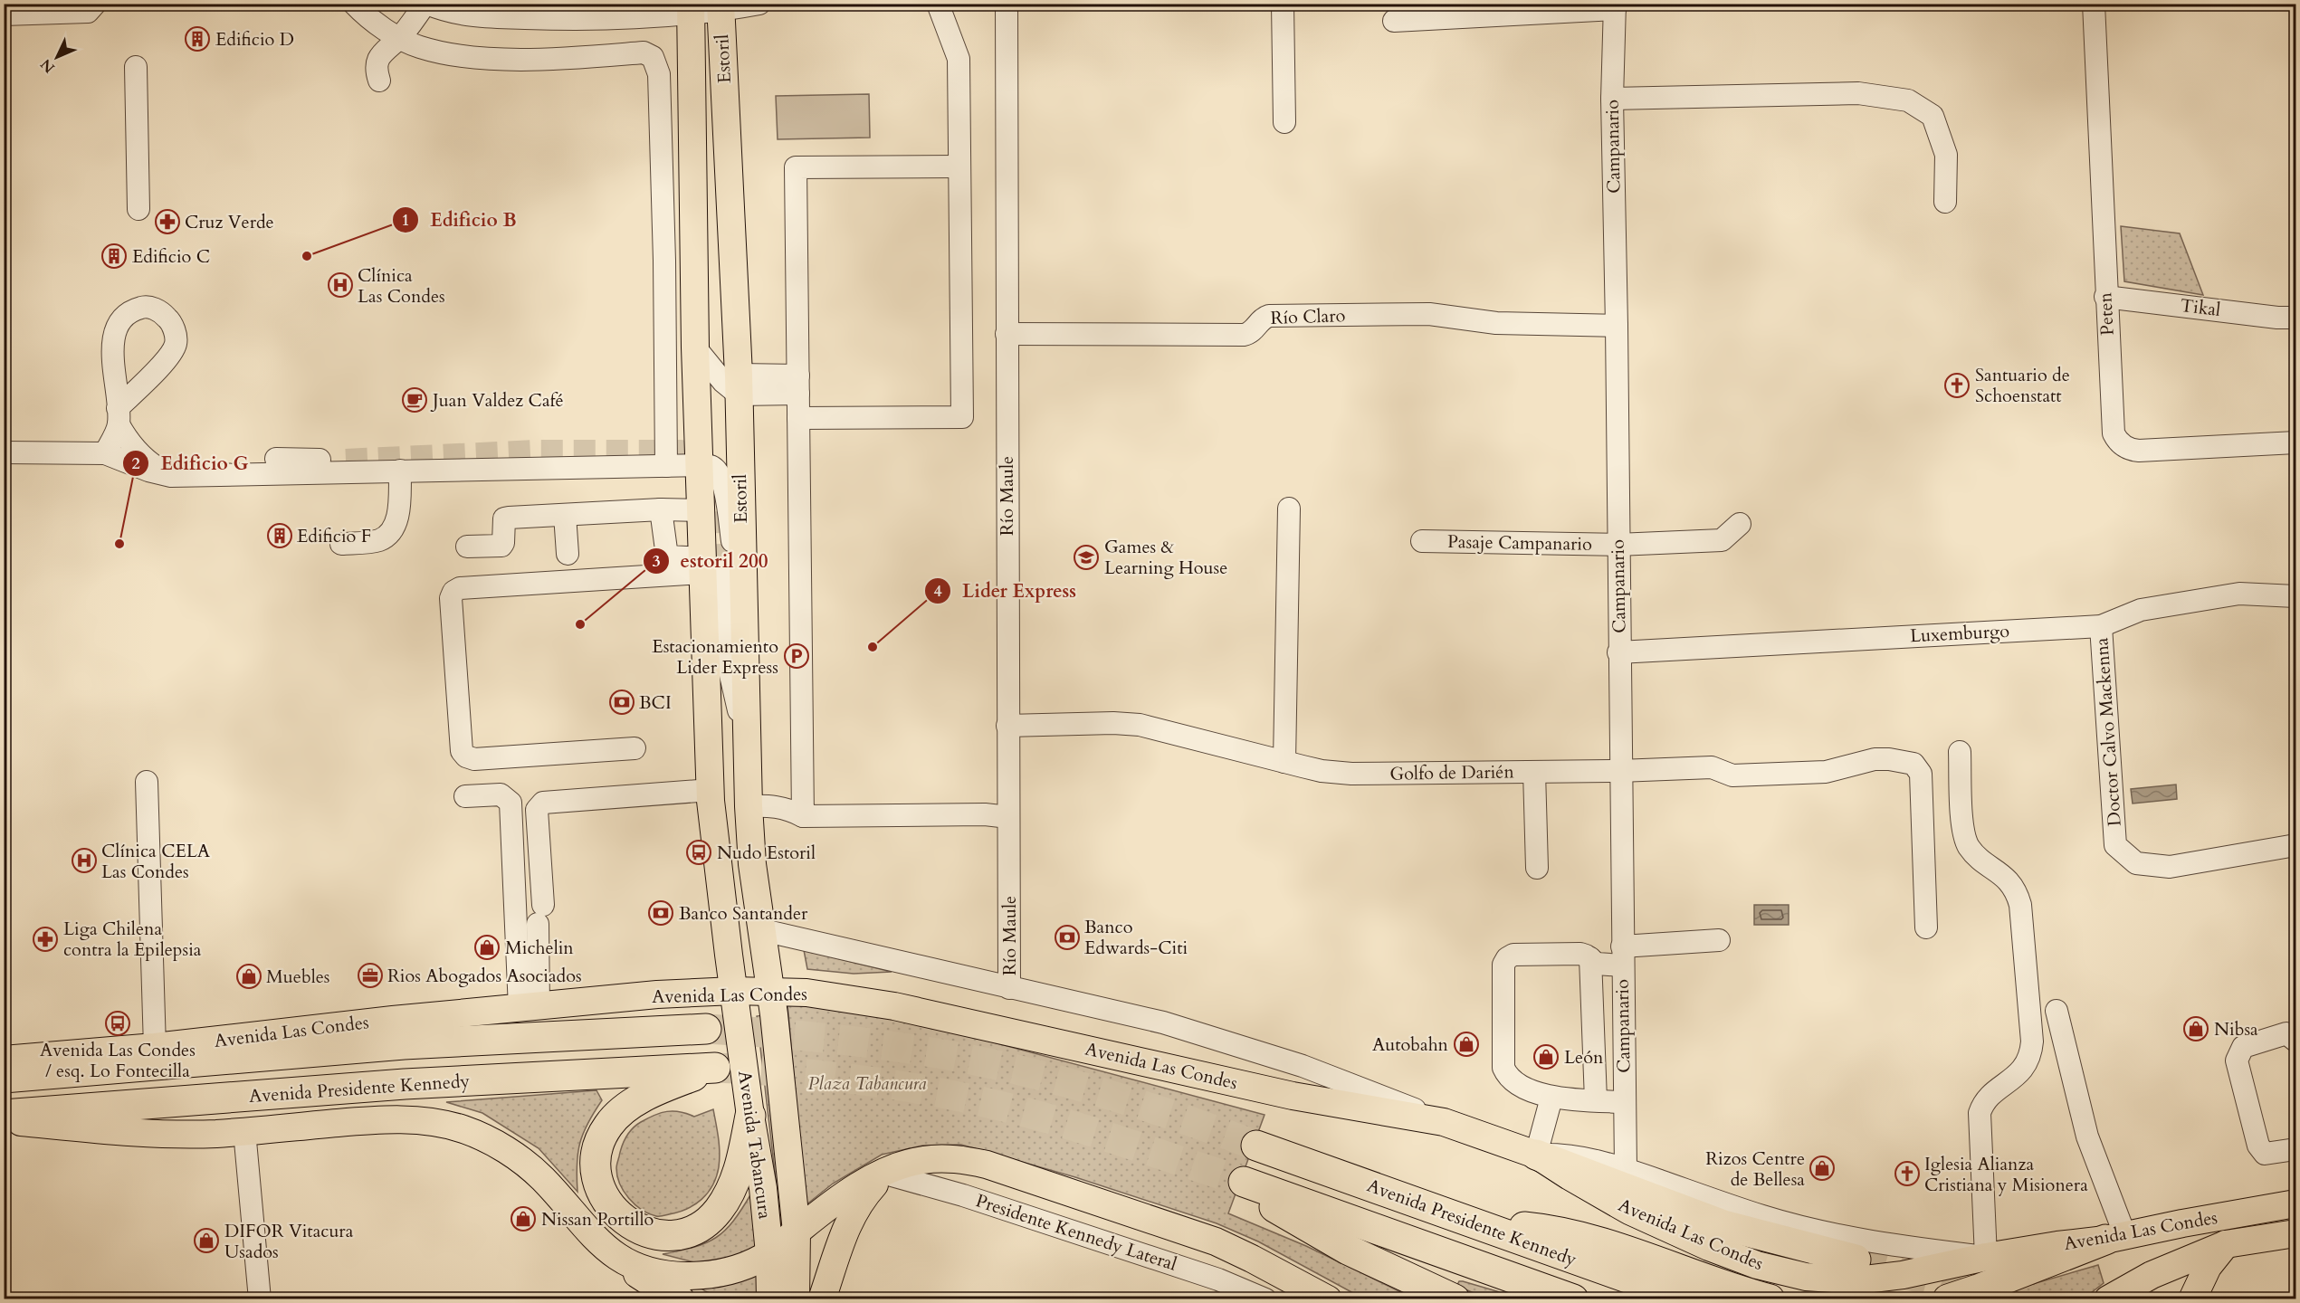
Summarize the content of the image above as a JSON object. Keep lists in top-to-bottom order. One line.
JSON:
{"streets":{"highway":["Avenida Presidente Kennedy"],"main road":["Estoril","Avenida Las Condes","Avenida Tabancura"],"street":["Campanario","Tikal","Peten","Río Claro","Río Maule","Pasaje Campanario","Luxemburgo","Doctor Calvo Mackenna","Golfo de Darién","Presidente Kennedy Lateral"]},"crossings":[["Estoril","Avenida Las Condes"],["Estoril","Avenida Tabancura"],["Campanario","Río Claro"],["Campanario","Pasaje Campanario"],["Campanario","Luxemburgo"],["Campanario","Golfo de Darién"],["Campanario","Avenida Las Condes"],["Tikal","Peten"],["Río Claro","Río Maule"],["Río Maule","Golfo de Darién"],["Río Maule","Avenida Las Condes"],["Luxemburgo","Doctor Calvo Mackenna"],["Avenida Las Condes","Avenida Tabancura"],["Avenida Presidente Kennedy","Avenida Tabancura"]],"parks":["Plaza Tabancura"],"places":{"building":["Edificio D","Edificio C","Edificio F"],"pharmacy":["Cruz Verde","Liga Chilena contra la Epilepsia"],"other":["Edificio B","Edificio G","estoril 200","Lider Express"],"hospital":["Clínica Las Condes","Clínica CELA Las Condes"],"church":["Santuario de Schoenstatt","Iglesia Alianza Cristiana y Misionera"],"cafe":["Juan Valdez Café"],"school or university":["Games & Learning House"],"parking":["Estacionamiento Lider Express"],"bank":["BCI","Banco Santander","Banco Edwards-Citi"],"bus stop":["Nudo Estoril","Avenida Las Condes / esq. Lo Fontecilla"],"shop":["Michelin","Muebles","Nibsa","Autobahn","León","Rizos Centre de Bellesa","Nissan Portillo","DIFOR Vitacura Usados"],"office":["Rios Abogados Asociados"]},"north":"bottom left"}
